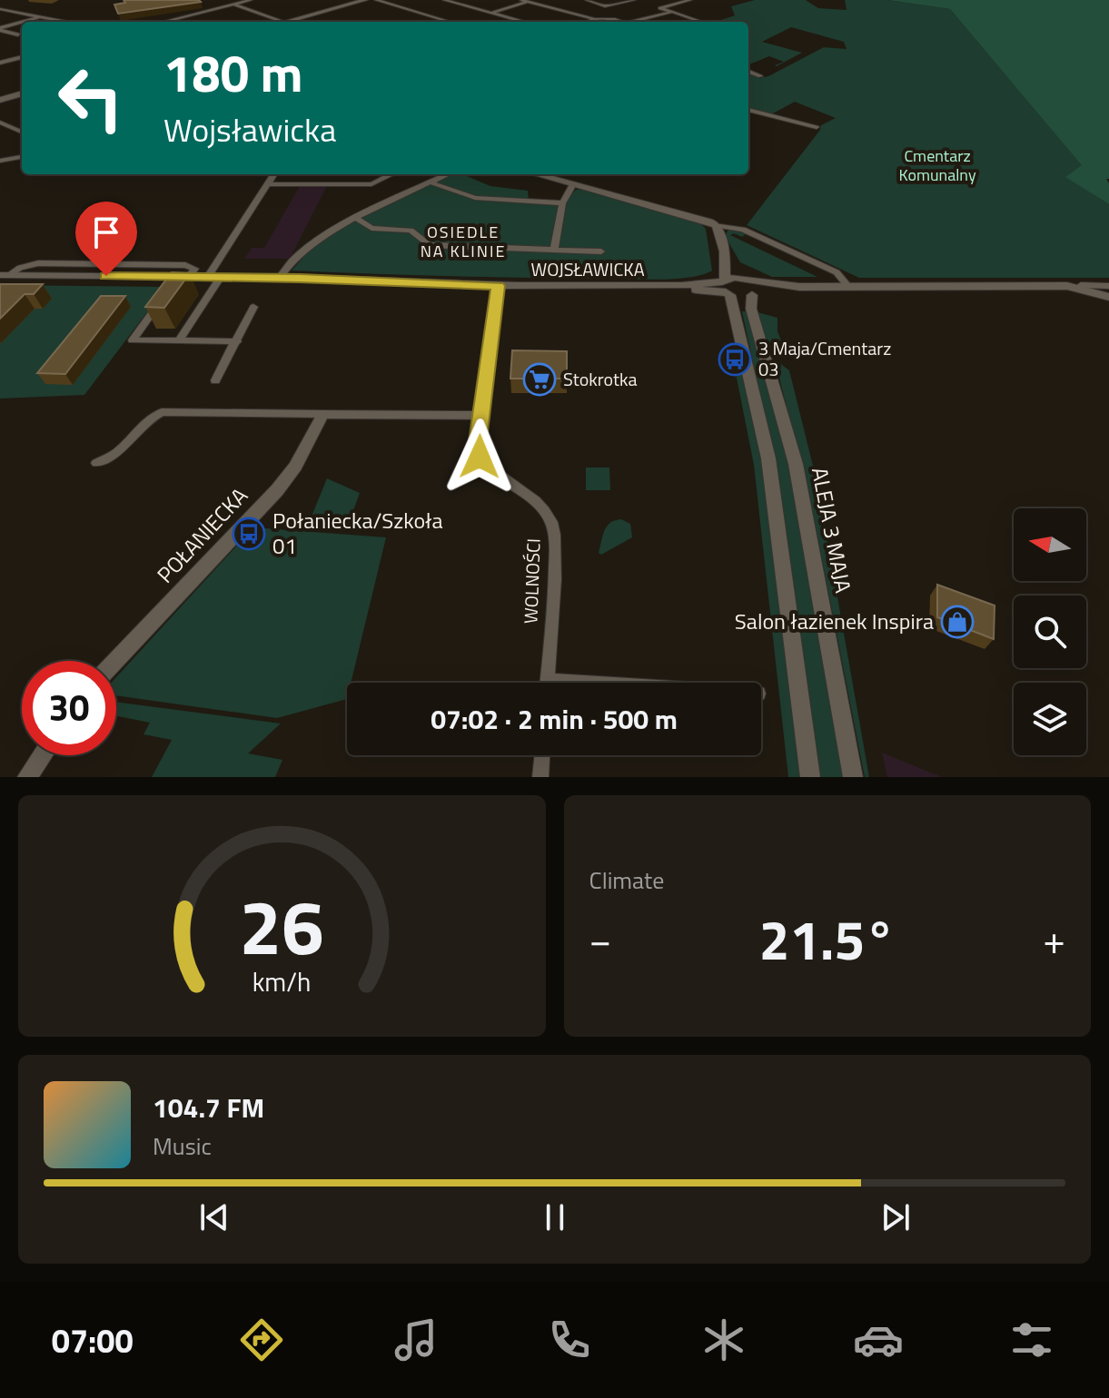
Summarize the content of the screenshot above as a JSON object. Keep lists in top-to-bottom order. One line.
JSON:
{"streets":{"street":["WOJSŁAWICKA","ALEJA 3 MAJA","POŁANIECKA","WOLNOŚCI"]},"crossings":[["WOJSŁAWICKA","ALEJA 3 MAJA"],["WOJSŁAWICKA","WOLNOŚCI"]],"districts":["OSIEDLE NA KLINIE"],"parks":["Cmentarz Komunalny"],"places":{"bus stop":["3 Maja/Cmentarz 03","Połaniecka/Szkoła 01"],"supermarket":["Stokrotka"],"shop":["Salon łazienek Inspira"]},"north":"left","page":{"turn":["180 m","Wojsławicka"],"limit":"30","trip":"07:02 · 2 min · 500 m","tile":"Climate","heat":["−","21.5°","+"],"song":["104.7 FM","Music"],"tabs":"07:00","gauge":["26","km/h"]}}
